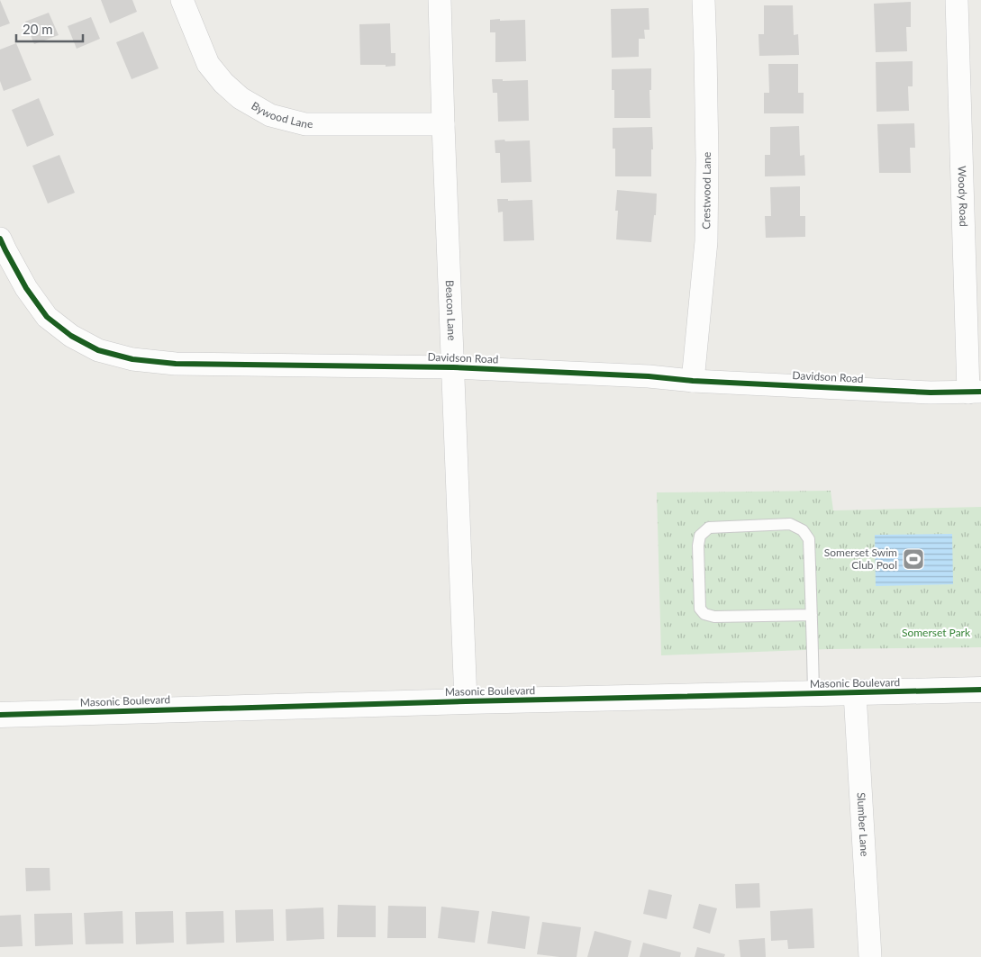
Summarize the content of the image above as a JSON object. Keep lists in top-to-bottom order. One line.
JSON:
{"streets":{"street":["Bywood Lane","Crestwood Lane","Woody Road","Beacon Lane","Davidson Road","Masonic Boulevard","Slumber Lane"]},"crossings":[["Bywood Lane","Beacon Lane"],["Crestwood Lane","Davidson Road"],["Woody Road","Davidson Road"],["Beacon Lane","Davidson Road"],["Beacon Lane","Masonic Boulevard"],["Masonic Boulevard","Slumber Lane"]],"parks":["Somerset Park"],"places":{"sports":["Somerset Swim Club Pool"]},"scale_bar":"20 m"}
